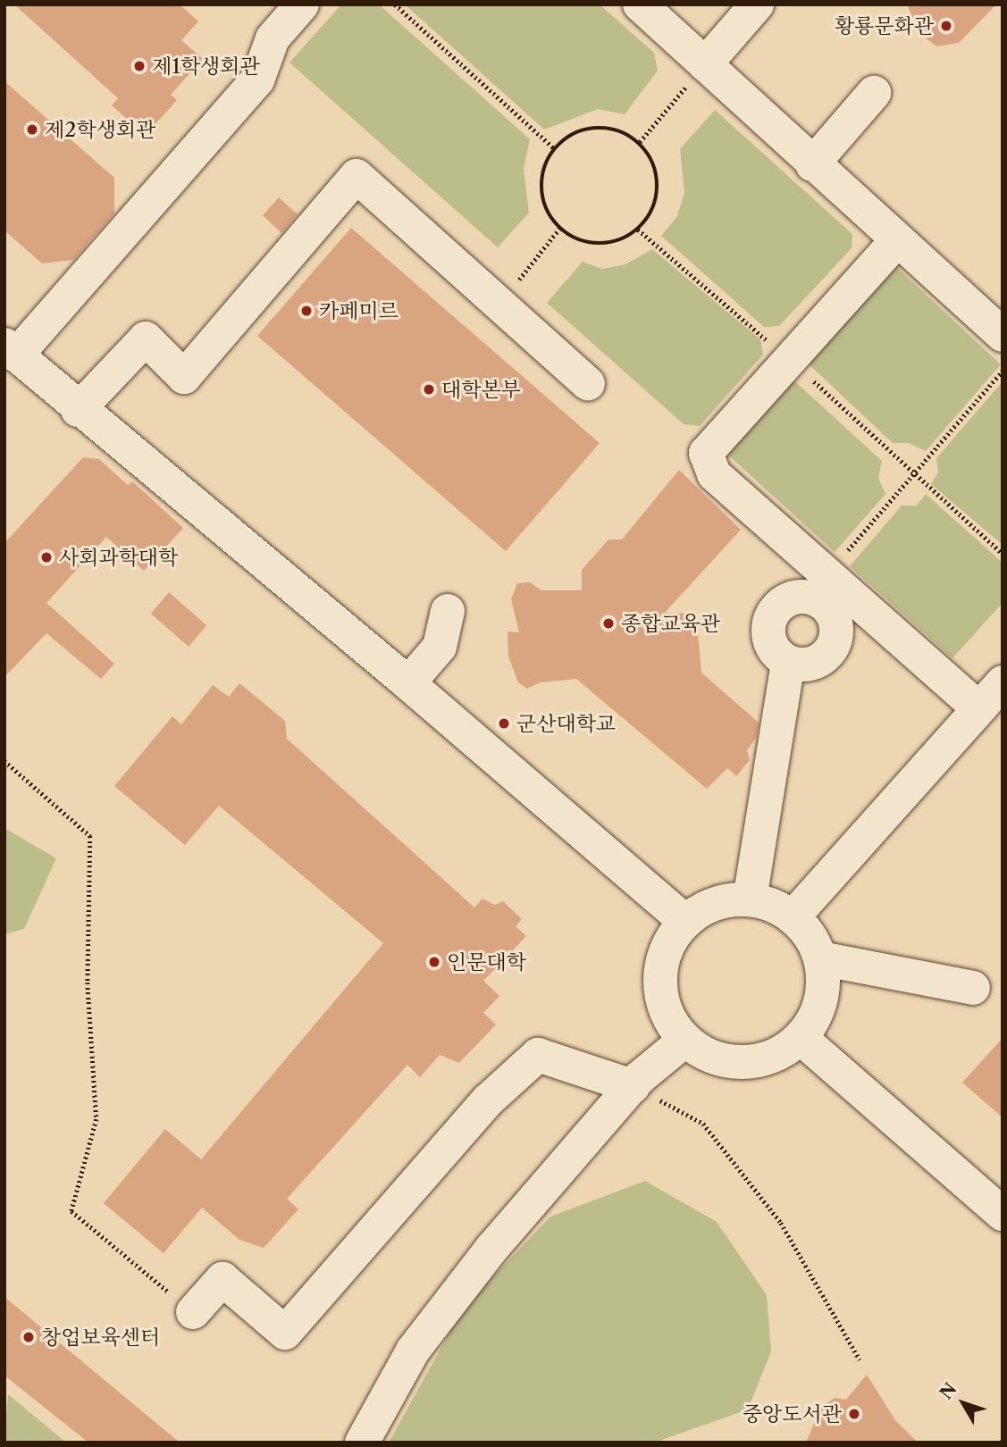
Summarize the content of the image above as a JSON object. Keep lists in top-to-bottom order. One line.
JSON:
{"places":["황룡문화관","제1학생회관","제2학생회관","카페미르","대학본부","사회과학대학","종합교육관","군산대학교","인문대학","창업보육센터","중앙도서관"],"north":"top left"}
